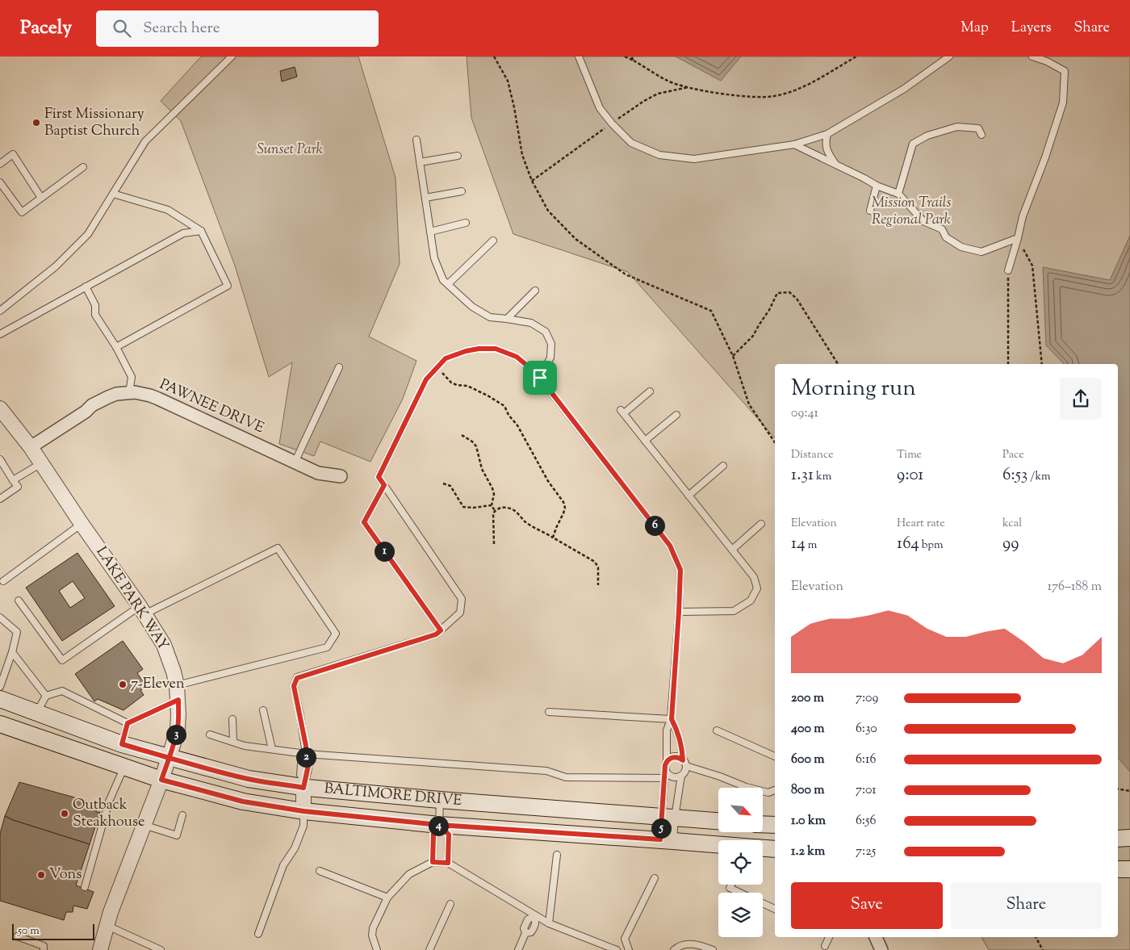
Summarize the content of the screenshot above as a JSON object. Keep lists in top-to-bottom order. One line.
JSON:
{"streets":{"main road":["BALTIMORE DRIVE"],"street":["PAWNEE DRIVE","LAKE PARK WAY"]},"crossings":[["PAWNEE DRIVE","LAKE PARK WAY"],["LAKE PARK WAY","BALTIMORE DRIVE"]],"parks":["Sunset Park","Mission Trails Regional Park"],"places":["First Missionary Baptist Church","7-Eleven","Outback Steakhouse","Vons"],"scale_bar":"50 m","north":"bottom right","page":{"header":"Pacely","search":"Search here","nav":["Map","Layers","Share"],"heading":["Morning run","09:41"],"stats":[["Distance","1.31 km"],["Time","9:01"],["Pace","6:53 /km"],["Elevation","14 m"],["Heart rate","164 bpm"],["kcal","99"]],"pins":["6","1","3","2","4","5"],"chart":["Elevation","176–188 m"],"list":[{"name":"200 m","note":"7:09"},{"name":"400 m","note":"6:30"},{"name":"600 m","note":"6:16"},{"name":"800 m","note":"7:01"},{"name":"1.0 km","note":"6:56"},{"name":"1.2 km","note":"7:25"}],"buttons":["Save","Share"],"scale":"50 m"}}
